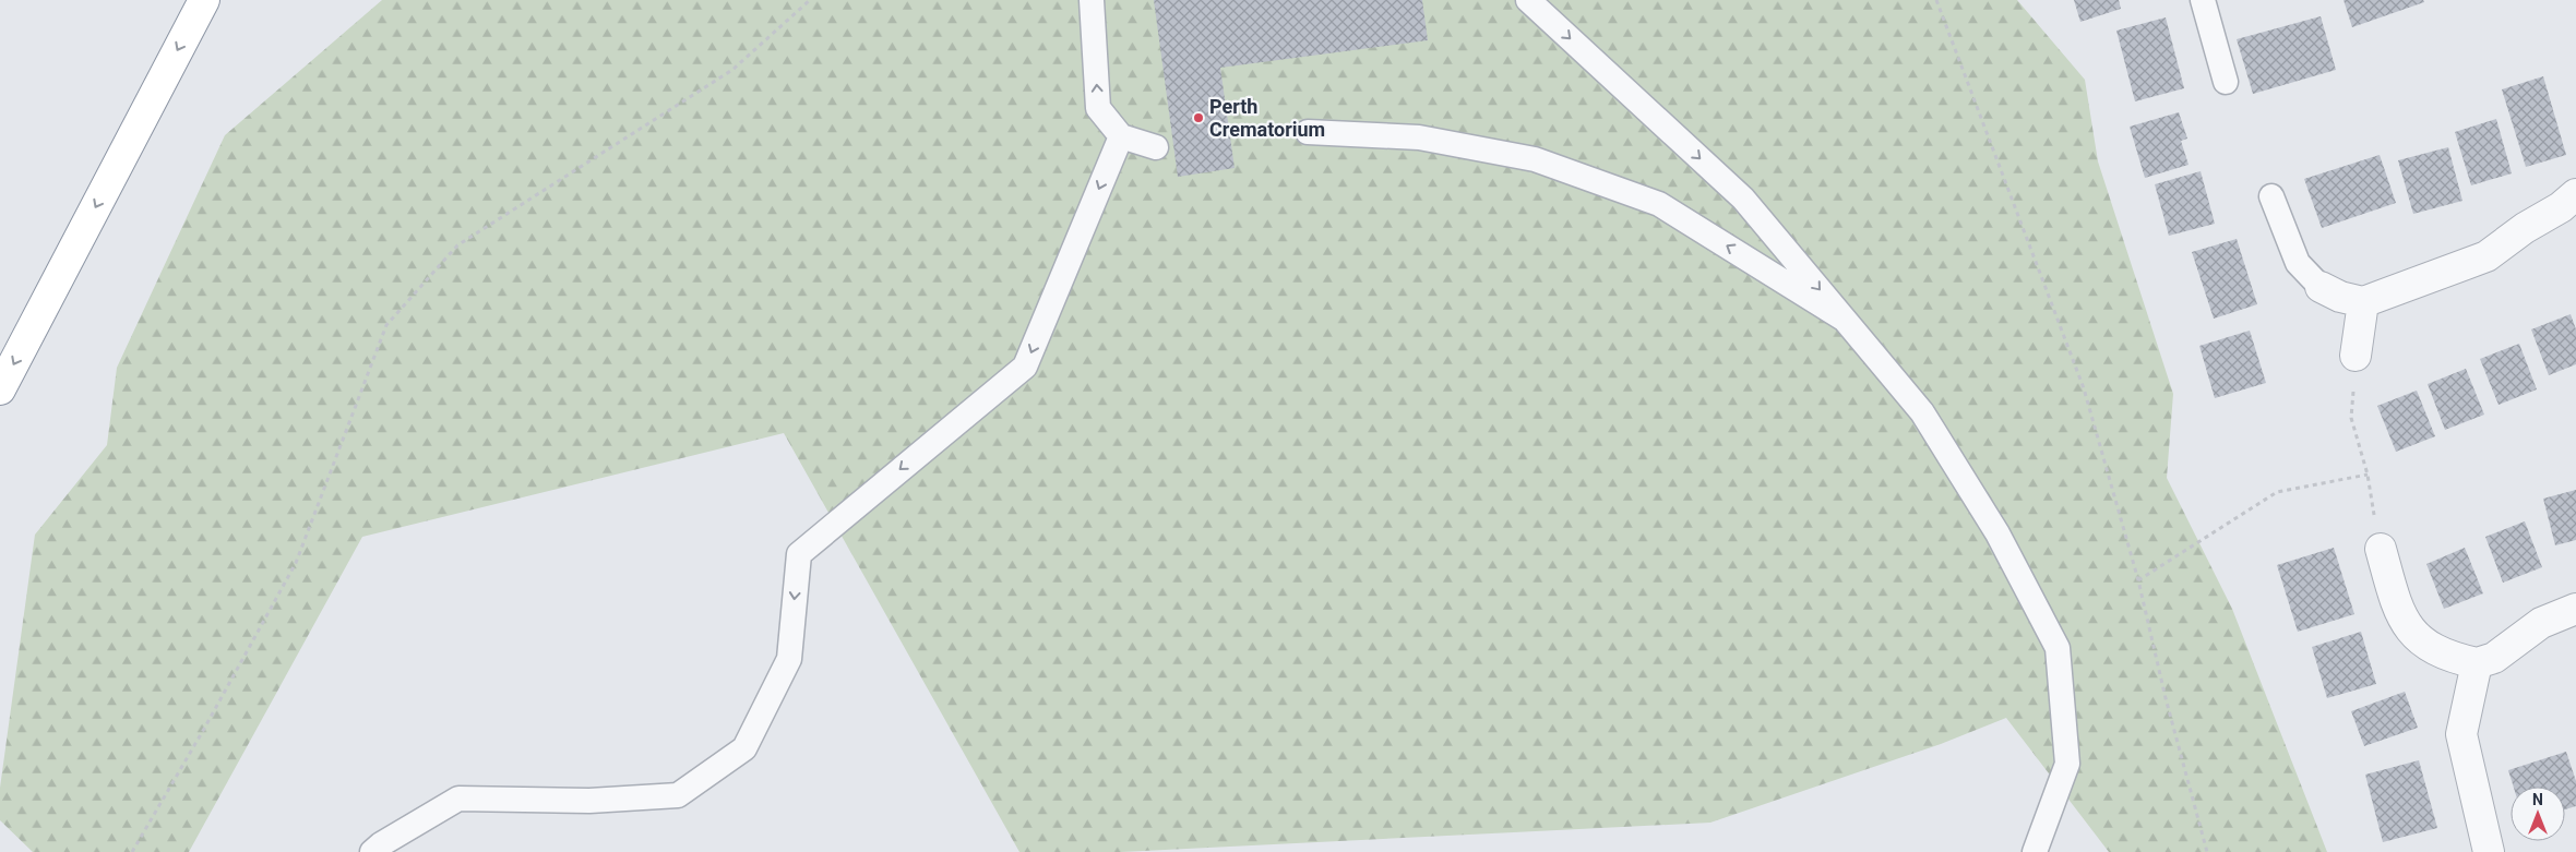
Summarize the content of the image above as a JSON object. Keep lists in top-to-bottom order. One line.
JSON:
{"places":["Perth Crematorium"],"north":"top"}
